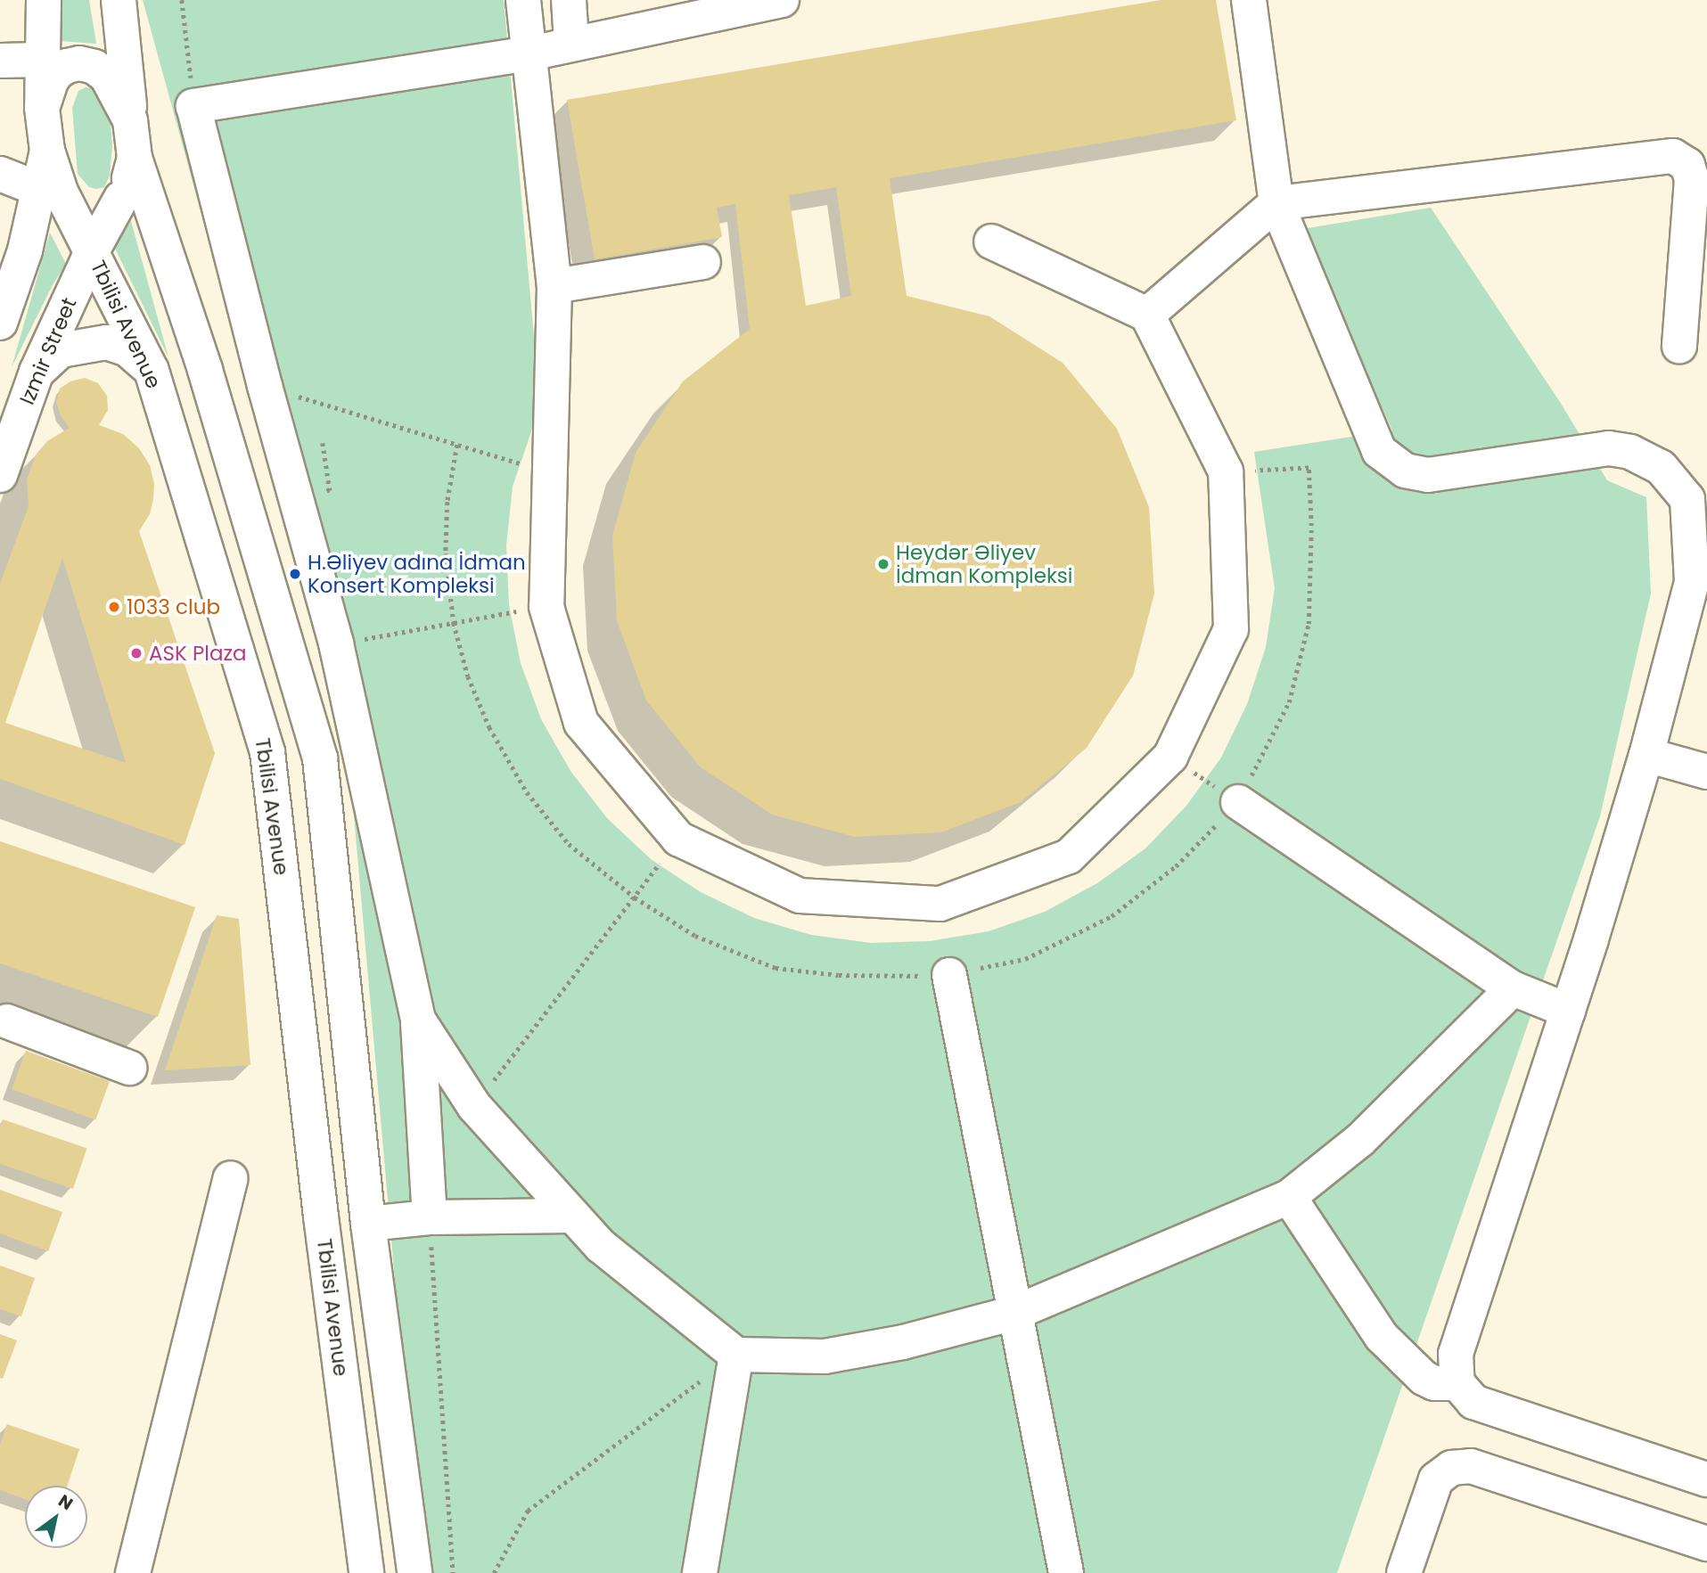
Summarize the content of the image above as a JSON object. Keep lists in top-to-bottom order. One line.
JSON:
{"streets":{"main road":["Tbilisi Avenue","Izmir Street"]},"crossings":[["Tbilisi Avenue","Izmir Street"]],"places":["Heydər Əliyev İdman Kompleksi","H.Əliyev adına İdman Konsert Kompleksi","1033 club","ASK Plaza"],"north":"top right"}
